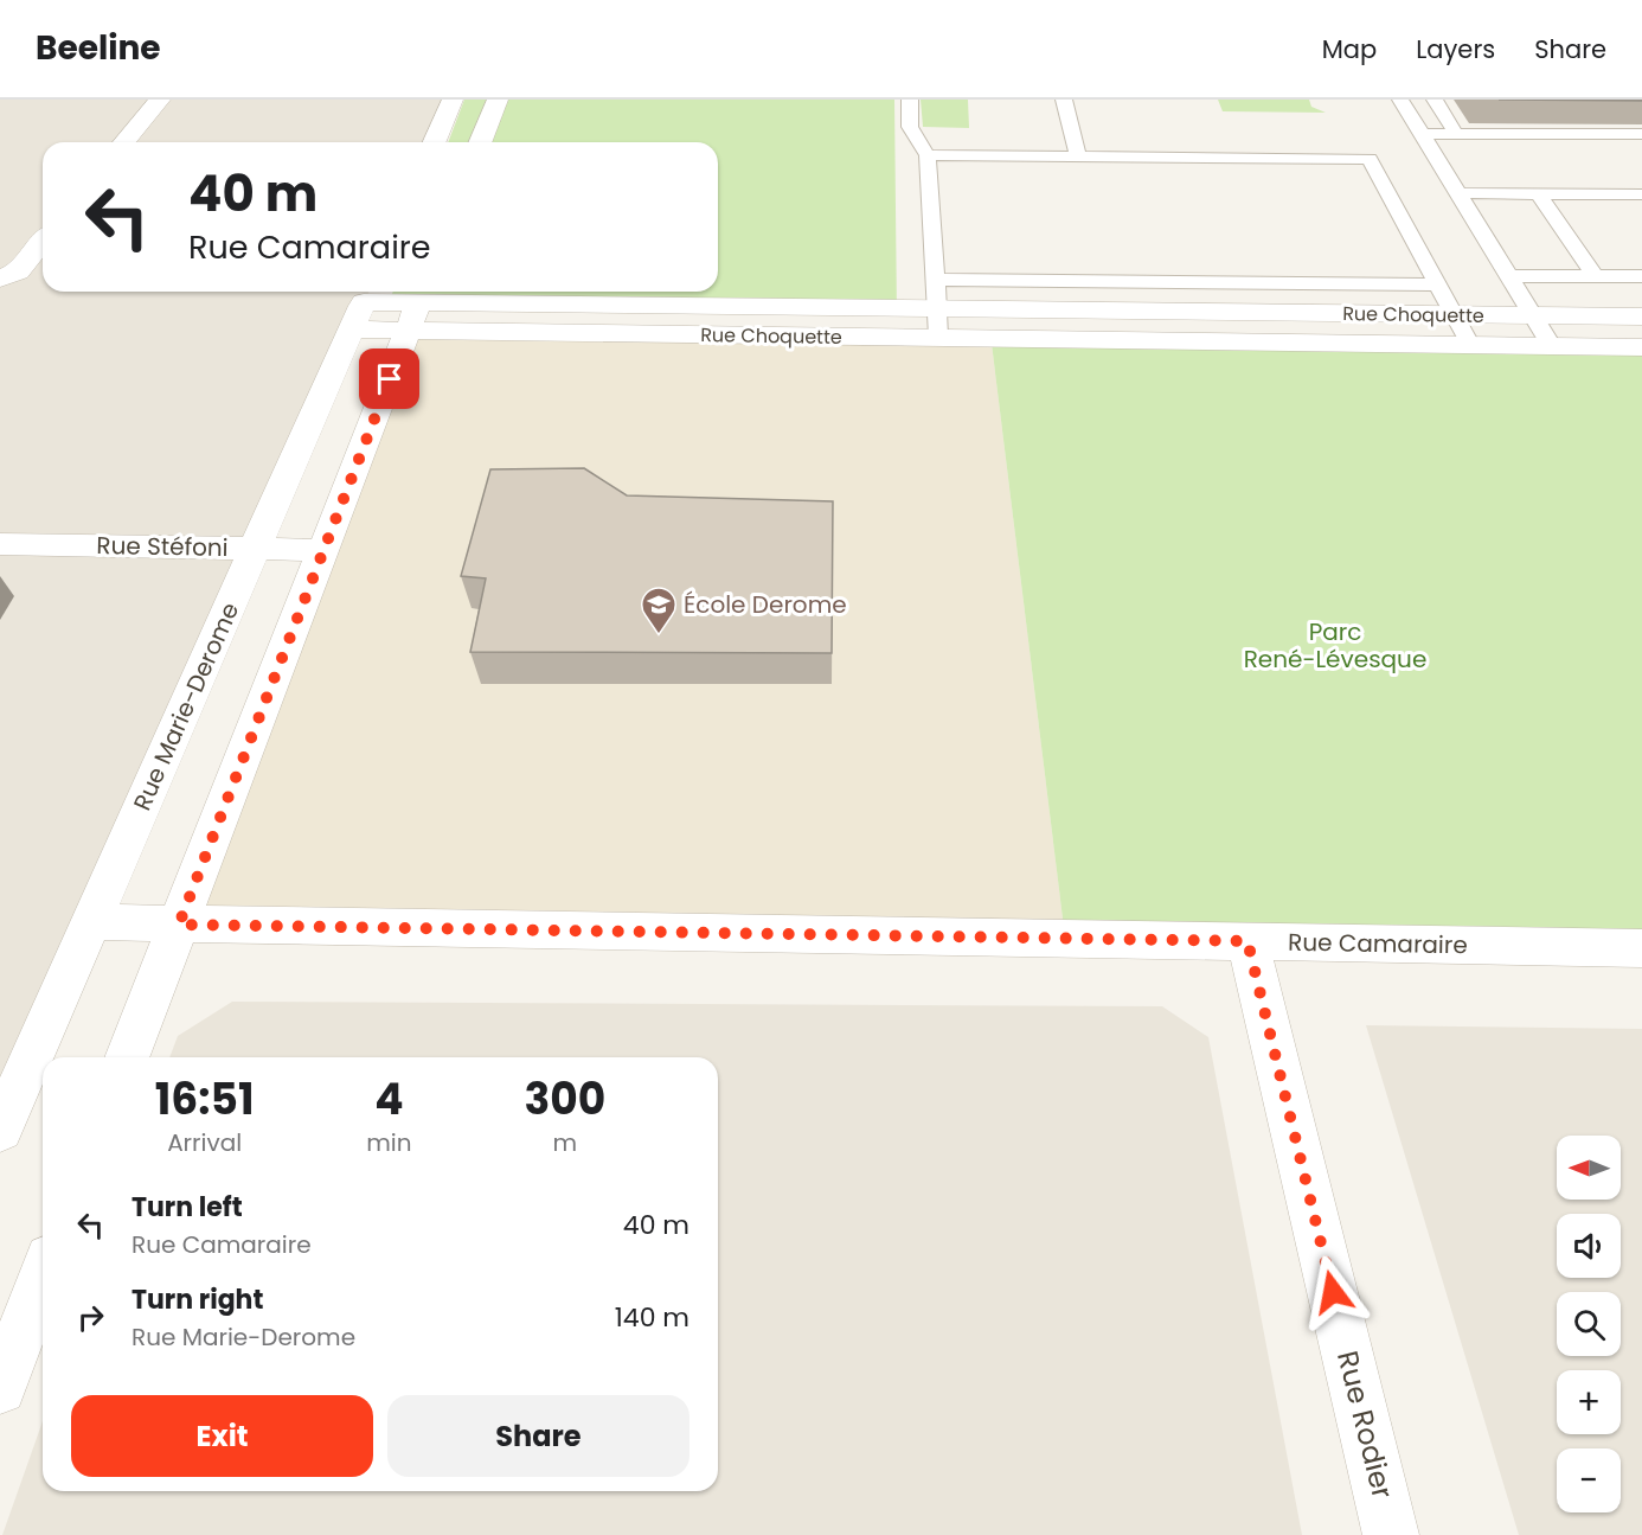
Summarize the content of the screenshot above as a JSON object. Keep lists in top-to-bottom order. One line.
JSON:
{"streets":{"street":["Rue Choquette","Rue Stéfoni","Rue Marie-Derome","Rue Camaraire","Rue Rodier"]},"crossings":[["Rue Choquette","Rue Marie-Derome"],["Rue Stéfoni","Rue Marie-Derome"],["Rue Marie-Derome","Rue Camaraire"],["Rue Camaraire","Rue Rodier"]],"parks":["Parc René-Lévesque"],"places":{"school or university":["École Derome"]},"north":"left","page":{"header":"Beeline","nav":["Map","Layers","Share"],"turn":["40 m","Rue Camaraire"],"eta":["16:51","Arrival","4","min","300","m"],"map_buttons":["+","−"],"list":[{"name":"Turn left","note":"Rue Camaraire","value":"40 m"},{"name":"Turn right","note":"Rue Marie-Derome","value":"140 m"}],"buttons":["Exit","Share"]}}
